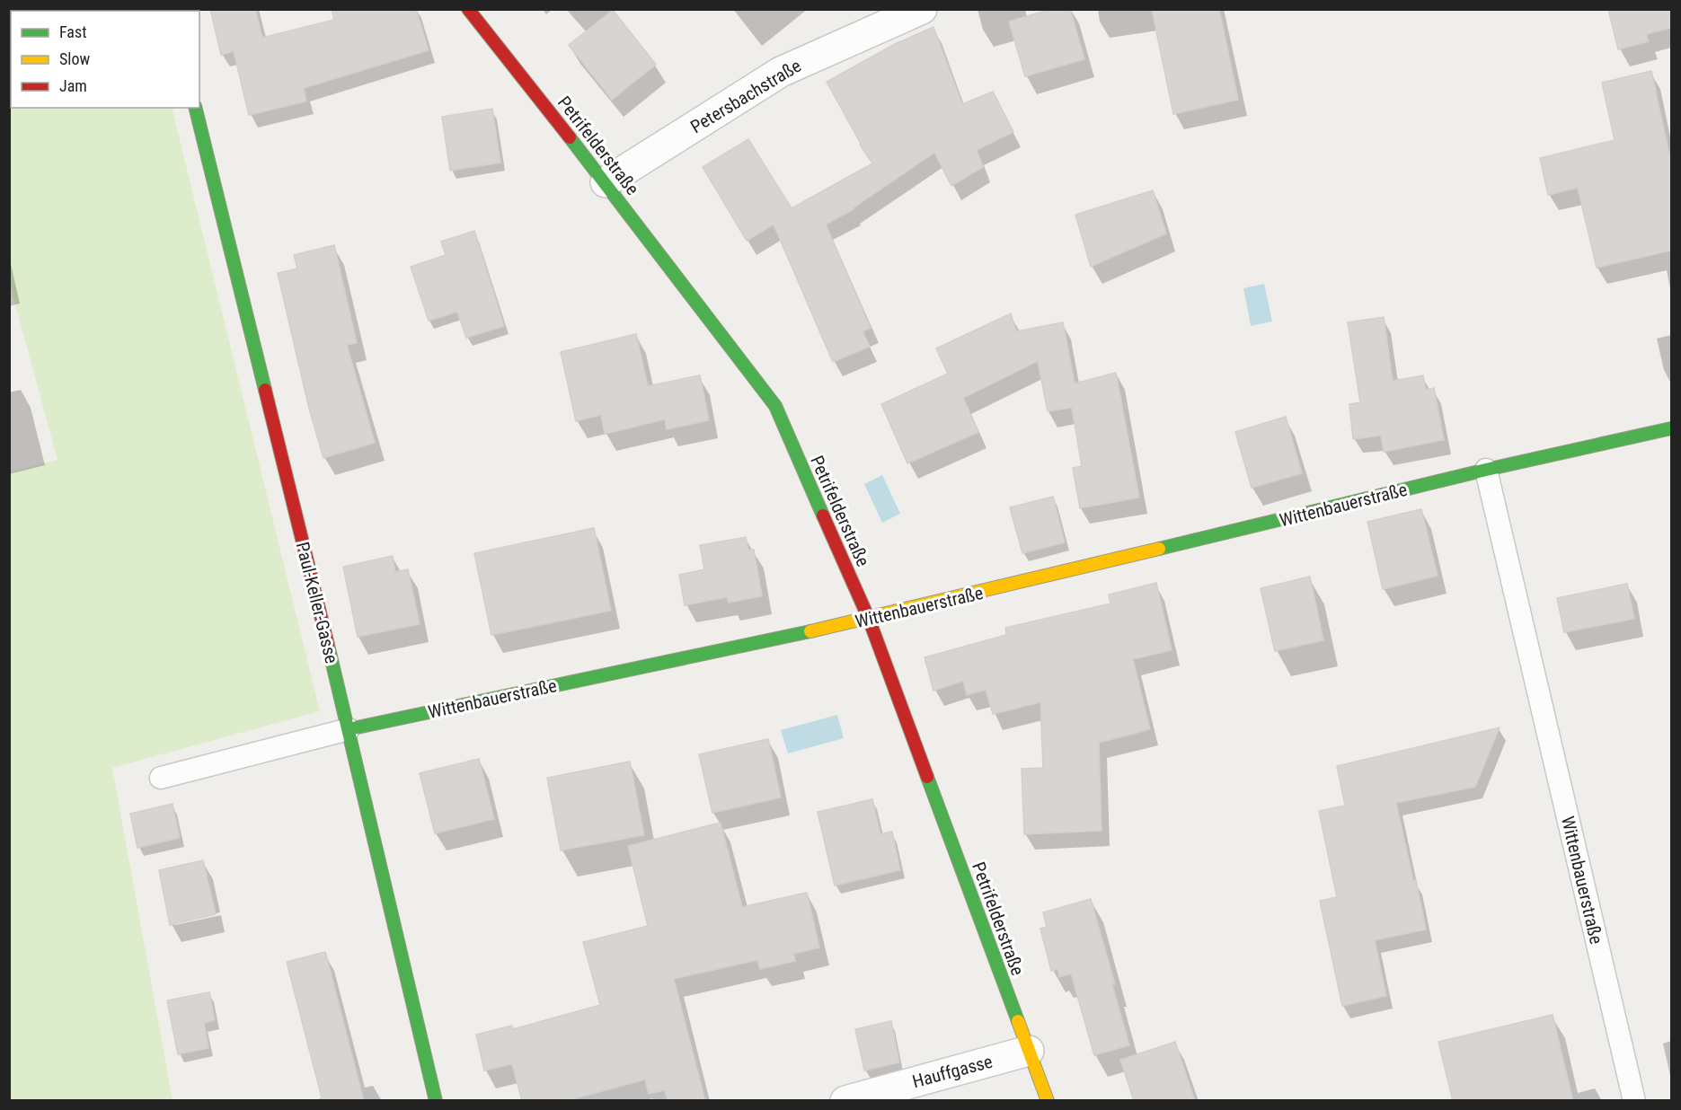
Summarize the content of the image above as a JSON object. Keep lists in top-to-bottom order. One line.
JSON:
{"streets":{"street":["Petersbachstraße","Petrifelderstraße","Wittenbauerstraße","Paul-Keller-Gasse","Hauffgasse"]},"crossings":[["Petersbachstraße","Petrifelderstraße"],["Petrifelderstraße","Wittenbauerstraße"],["Petrifelderstraße","Hauffgasse"],["Wittenbauerstraße","Paul-Keller-Gasse"]],"legend":["Fast","Slow","Jam"]}
